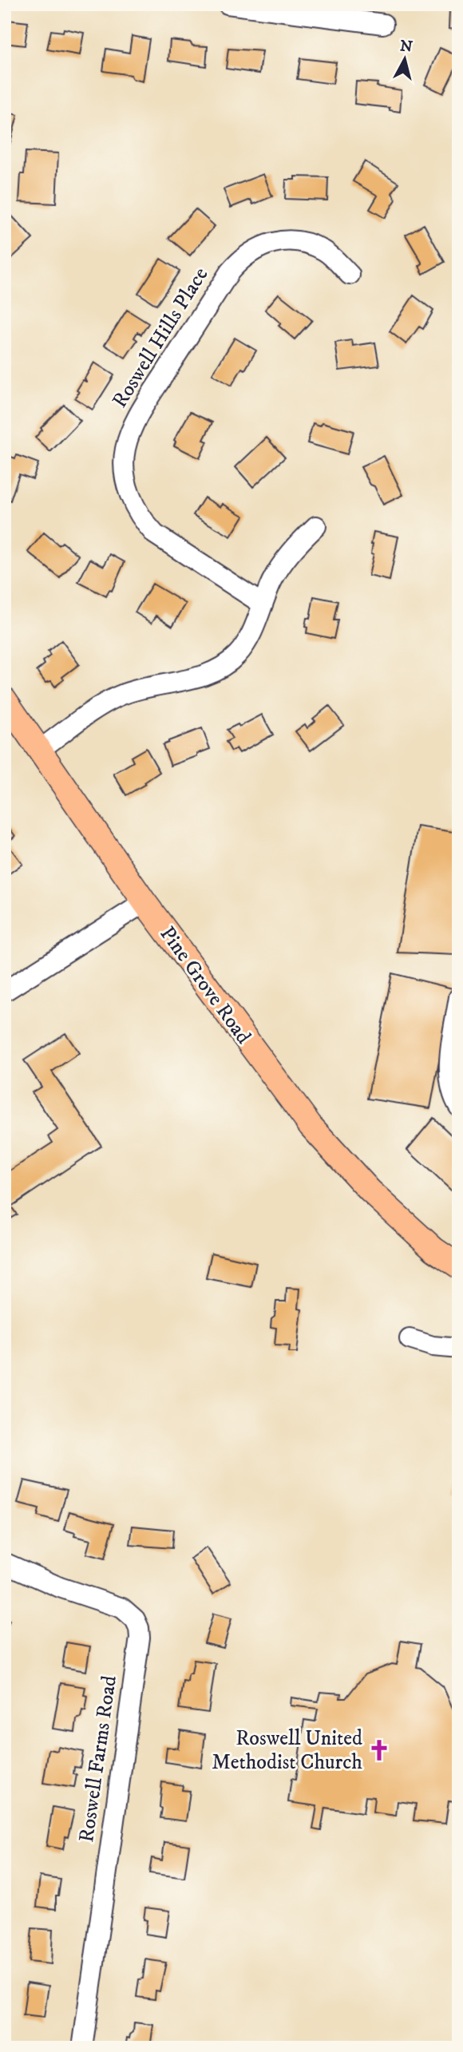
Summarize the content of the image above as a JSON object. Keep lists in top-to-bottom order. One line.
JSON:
{"streets":{"main road":["Pine Grove Road"],"street":["Roswell Hills Place","Roswell Farms Road"]},"places":{"church":["Roswell United Methodist Church"]},"north":"top"}
